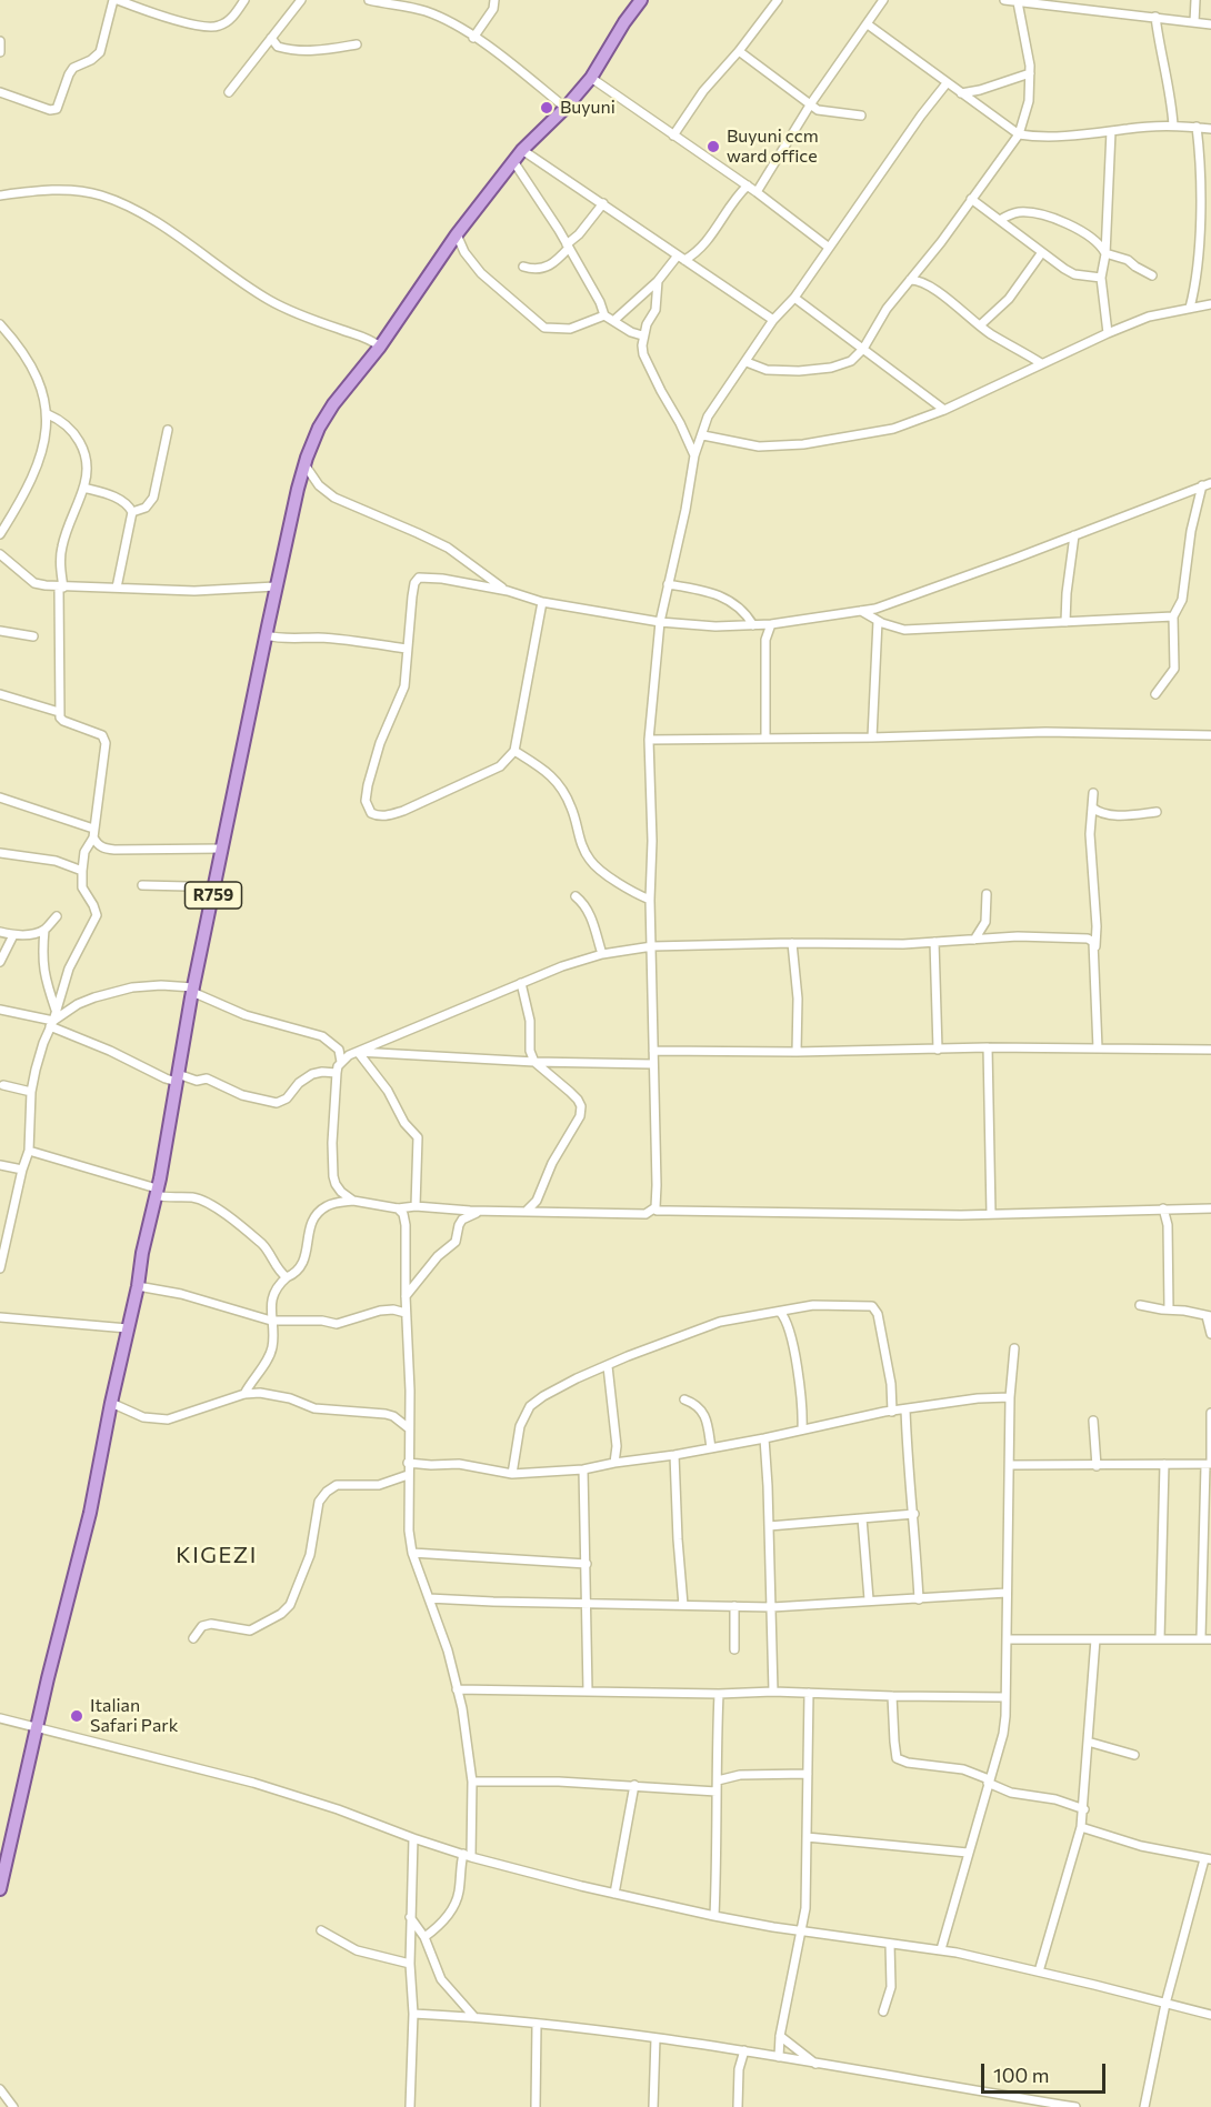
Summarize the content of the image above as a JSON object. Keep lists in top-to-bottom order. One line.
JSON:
{"streets":{"main road":["R759"]},"districts":["KIGEZI"],"places":["Buyuni","Buyuni ccm ward office","Italian Safari Park"],"scale_bar":"100 m"}
